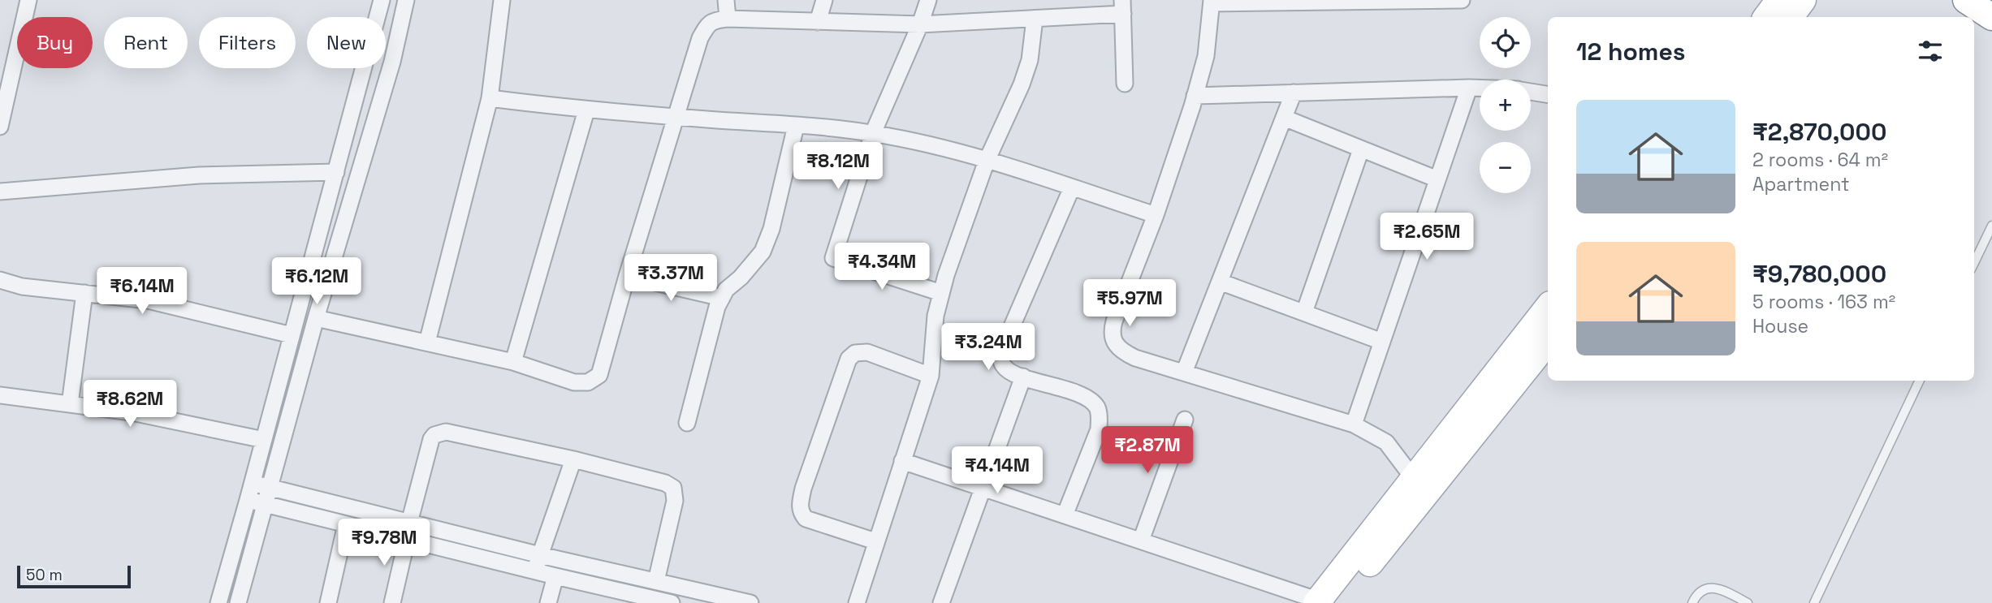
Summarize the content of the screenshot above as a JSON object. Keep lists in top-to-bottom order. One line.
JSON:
{"scale_bar":"50 m","page":{"map_buttons":["+","−"],"chip":["Buy","Rent","Filters","New"],"heading":"12 homes","list":[{"name":"₹2,870,000","note":"2 rooms · 64 m² · Apartment"},{"name":"₹9,780,000","note":"5 rooms · 163 m² · House"}],"price":["₹8.12M","₹2.65M","₹4.34M","₹3.37M","₹6.12M","₹6.14M","₹5.97M","₹3.24M","₹8.62M","₹2.87M","₹4.14M","₹9.78M"],"scale":"50 m"}}
